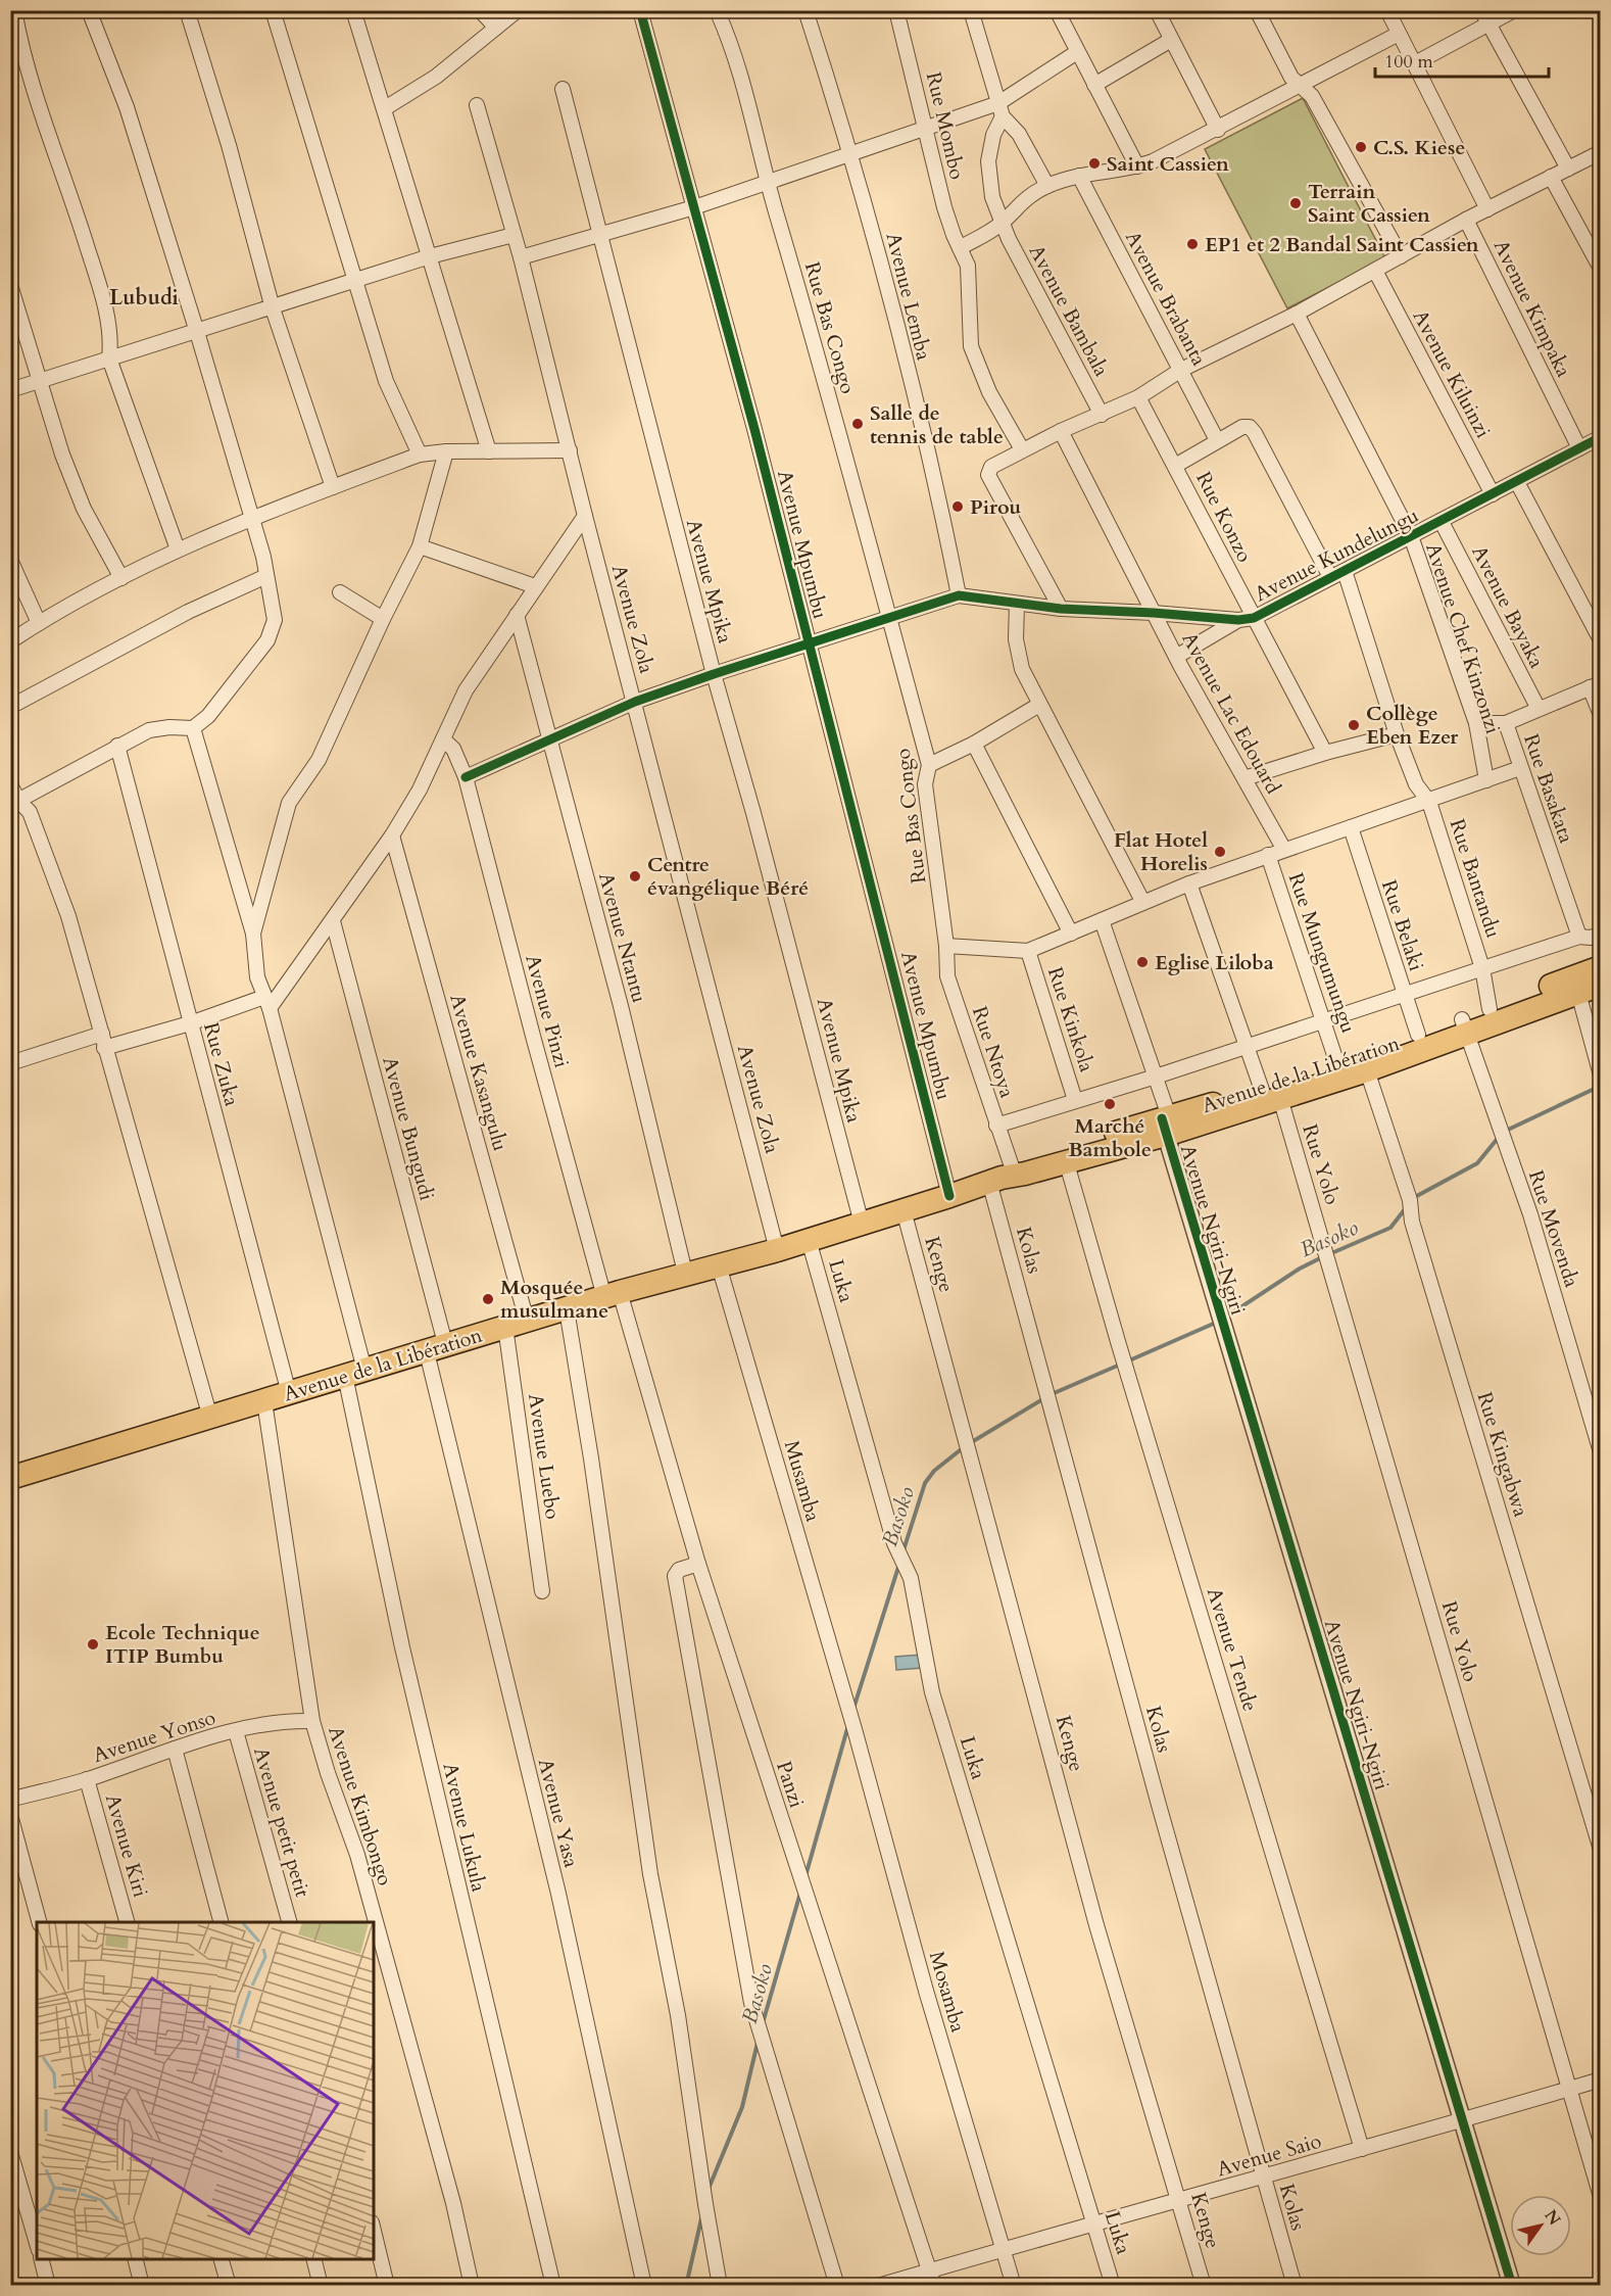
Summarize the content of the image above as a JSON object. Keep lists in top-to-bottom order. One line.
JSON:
{"streets":{"highway":["Avenue de la Libération"],"street":["Rue Mombo","Avenue Lemba","Avenue Brabanta","Avenue Kimpaka","Avenue Bambala","Rue Bas Congo","Avenue Kiluinzi","Rue Konzo","Avenue Mpumbu","Avenue Kundelungu","Avenue Mpika","Avenue Bayaka","Avenue Zola","Avenue Chef Kinzonzi","Avenue Lac Edouard","Rue Basakata","Rue Bantandu","Rue Belaki","Avenue Ntantu","Rue Mungumungu","Avenue Pinzi","Rue Kinkola","Rue Ntoya","Rue Zuka","Avenue Kasangulu","Avenue Bungudi","Rue Yolo","Rue Movenda","Avenue Ngiri-Ngiri","Kolas","Kenge","Luka","Rue Kingabwa","Avenue Luebo","Musamba","Avenue Tende","Avenue Yonso","Panzi","Avenue Kimbongo","Avenue Yasa","Avenue petit petit","Avenue Lukula","Avenue Kiri","Mosamba","Avenue Saio"]},"crossings":[["Avenue Lemba","Avenue Kundelungu"],["Avenue Kimpaka","Avenue Kundelungu"],["Rue Bas Congo","Rue Ntoya"],["Avenue Kiluinzi","Avenue Kundelungu"],["Rue Konzo","Avenue Kundelungu"],["Avenue Mpumbu","Avenue de la Libération"],["Avenue Kundelungu","Avenue Bayaka"],["Avenue Kundelungu","Avenue Chef Kinzonzi"],["Avenue Kundelungu","Avenue Lac Edouard"],["Avenue Kundelungu","Rue Bantandu"],["Avenue Mpika","Avenue de la Libération"],["Avenue Zola","Avenue de la Libération"],["Rue Bantandu","Avenue de la Libération"],["Rue Belaki","Avenue de la Libération"],["Avenue Ntantu","Avenue de la Libération"],["Rue Mungumungu","Avenue de la Libération"],["Avenue Pinzi","Avenue de la Libération"],["Avenue Pinzi","Panzi"],["Rue Ntoya","Avenue de la Libération"],["Rue Ntoya","Kolas"],["Rue Zuka","Avenue de la Libération"],["Avenue Kasangulu","Avenue de la Libération"],["Avenue Kasangulu","Avenue Luebo"],["Avenue de la Libération","Avenue Bungudi"],["Avenue de la Libération","Rue Yolo"],["Avenue de la Libération","Rue Movenda"],["Avenue de la Libération","Avenue Ngiri-Ngiri"],["Avenue de la Libération","Kolas"],["Avenue de la Libération","Kenge"],["Avenue de la Libération","Luka"],["Avenue de la Libération","Rue Kingabwa"],["Avenue de la Libération","Avenue Luebo"],["Avenue de la Libération","Musamba"],["Avenue de la Libération","Avenue Tende"],["Avenue de la Libération","Panzi"],["Avenue de la Libération","Avenue Kimbongo"],["Avenue de la Libération","Avenue Yasa"],["Avenue de la Libération","Avenue Lukula"],["Avenue Bungudi","Avenue Yasa"],["Rue Yolo","Avenue Saio"],["Avenue Ngiri-Ngiri","Avenue Saio"],["Kolas","Avenue Saio"],["Kenge","Avenue Saio"],["Luka","Avenue Saio"],["Musamba","Mosamba"],["Avenue Tende","Avenue Saio"],["Avenue Yonso","Avenue Kimbongo"],["Avenue Yonso","Avenue petit petit"],["Avenue Yonso","Avenue Kiri"],["Panzi","Avenue Saio"],["Mosamba","Avenue Saio"]],"districts":["Lubudi"],"water":["Basoko"],"places":["C.S. Kiese","Saint Cassien","Terrain Saint Cassien","EP1 et 2 Bandal Saint Cassien","Salle de tennis de table","Pirou","Collège Eben Ezer","Flat Hotel Horelis","Centre évangélique Béré","Eglise Liloba","Marché Bambole","Mosquée musulmane","Ecole Technique ITIP Bumbu"],"scale_bar":"100 m","north":"top right"}
